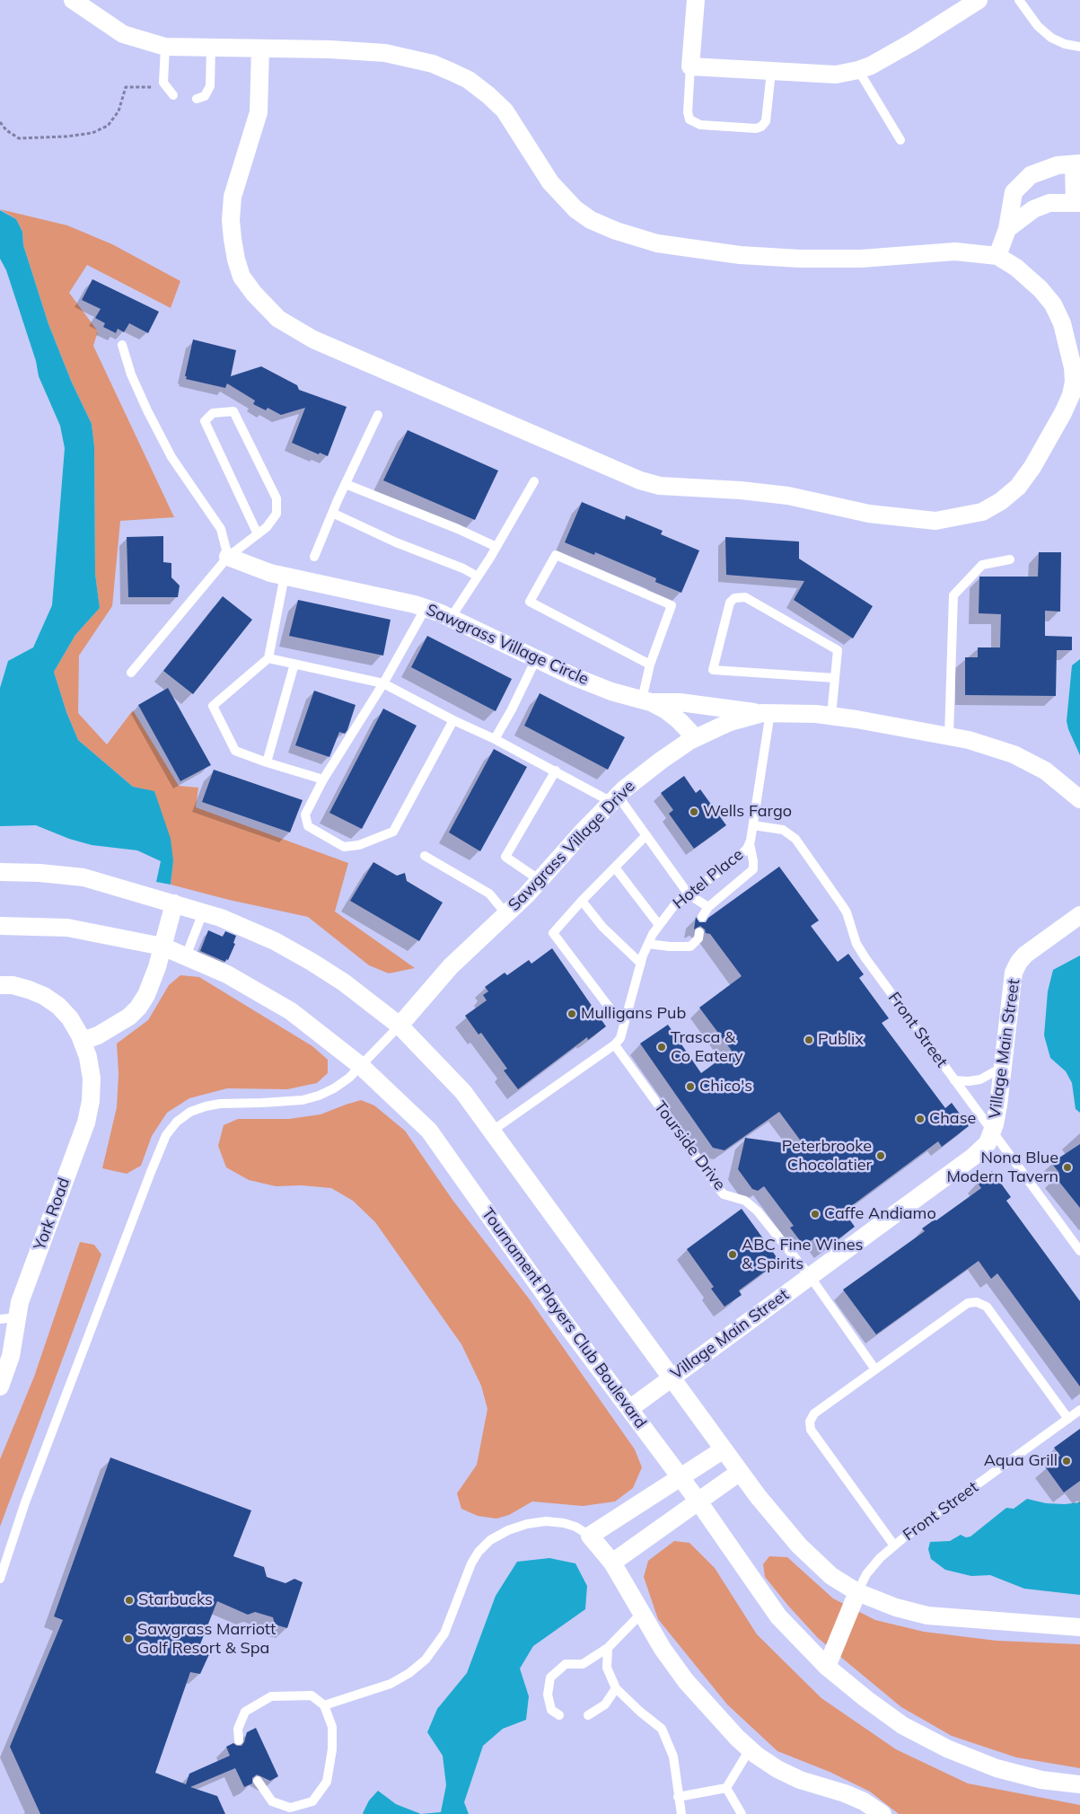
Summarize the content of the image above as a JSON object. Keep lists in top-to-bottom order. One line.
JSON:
{"streets":{"street":["Sawgrass Village Circle","Sawgrass Village Drive","Village Main Street","York Road","Tournament Players Club Boulevard"],"lane":["Hotel Place","Front Street","Tourside Drive"]},"crossings":[["Sawgrass Village Circle","Sawgrass Village Drive"],["Sawgrass Village Drive","Hotel Place"],["Hotel Place","Front Street"],["Hotel Place","Tourside Drive"],["Front Street","Village Main Street"],["Village Main Street","Tourside Drive"],["Village Main Street","Tournament Players Club Boulevard"]],"places":["Wells Fargo","Mulligans Pub","Publix","Trasca & Co Eatery","Chico's","Chase","Peterbrooke Chocolatier","Nona Blue Modern Tavern","Caffe Andiamo","ABC Fine Wines & Spirits","Aqua Grill","Starbucks","Sawgrass Marriott Golf Resort & Spa"]}
